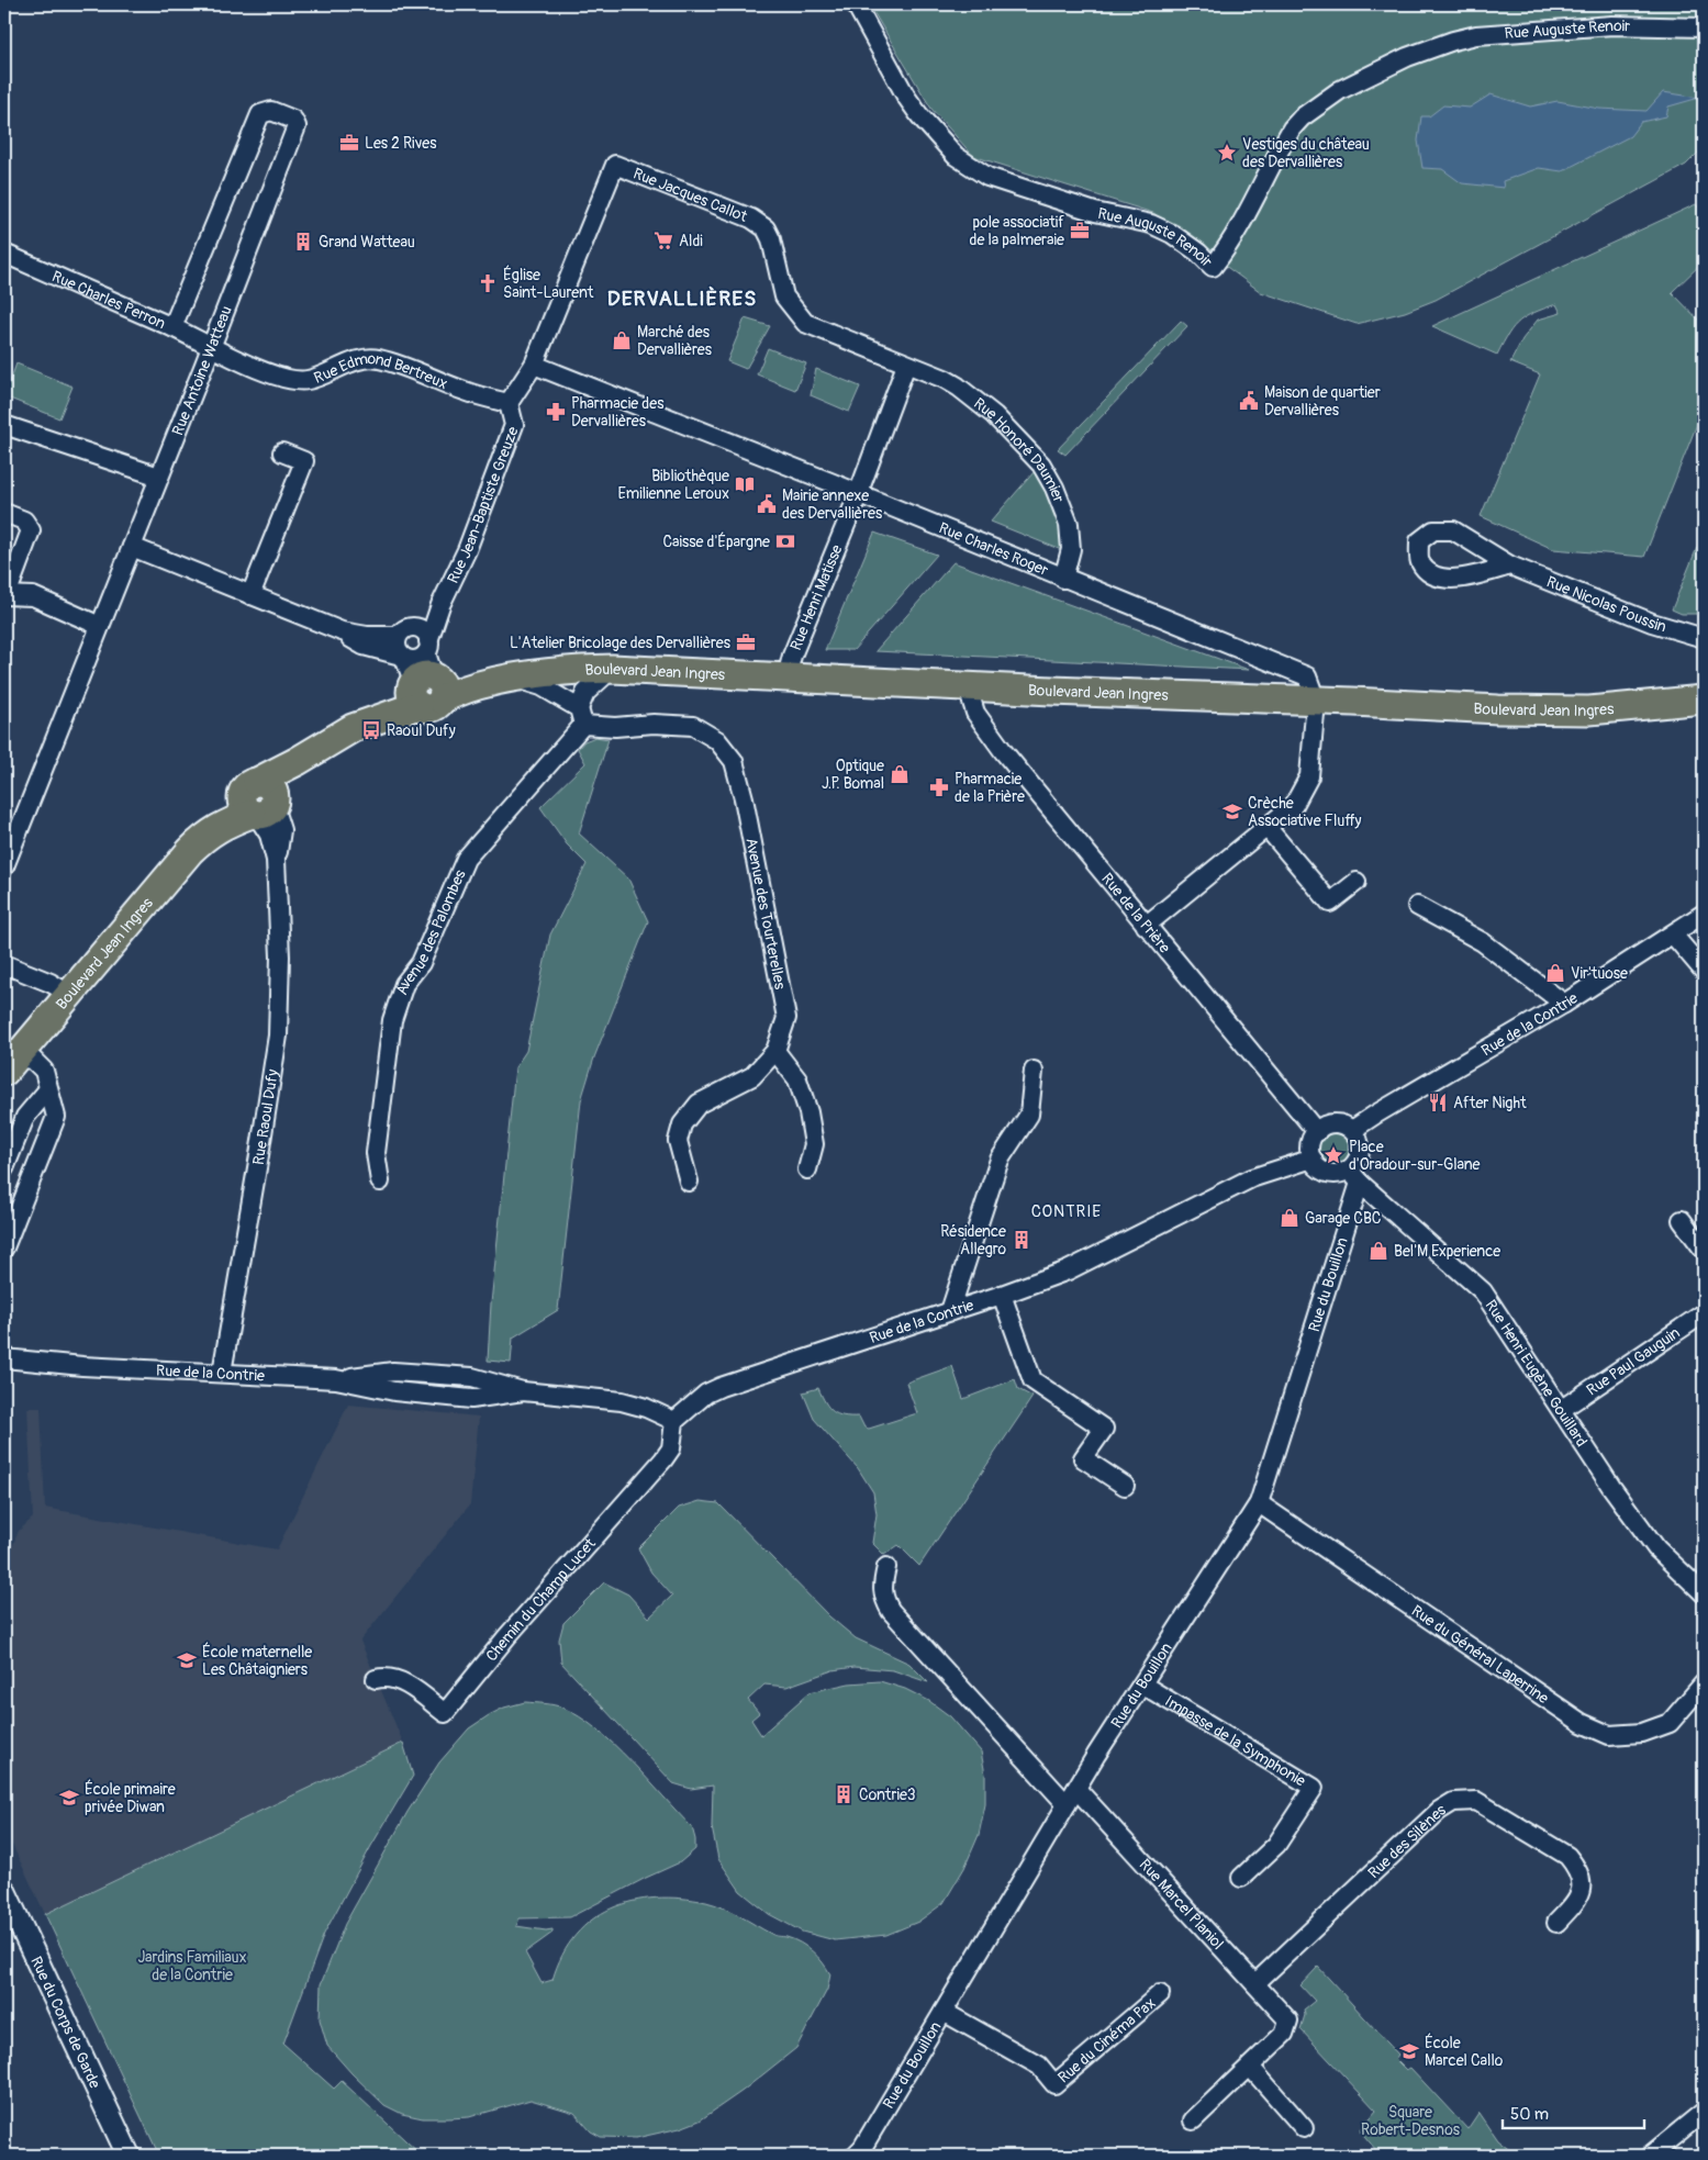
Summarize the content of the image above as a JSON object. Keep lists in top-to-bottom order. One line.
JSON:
{"streets":{"main road":["Boulevard Jean Ingres"],"street":["Rue Auguste Renoir","Rue Jacques Callot","Rue Charles Perron","Rue Antoine Watteau","Rue Edmond Bertreux","Rue Honoré Daumier","Rue Jean-Baptiste Greuze","Rue Charles Roger","Rue Henri Matisse","Rue Nicolas Poussin","Rue de la Prière","Avenue des Tourterelles","Avenue des Palombes","Rue de la Contrie","Rue Raoul Dufy","Rue du Bouillon","Rue Paul Gauguin","Rue Henri Eugène Gouillard","Chemin du Champ Lucet","Rue du Général Laperrine","Impasse de la Symphonie","Rue des Silènes","Rue Marcel Planiol","Rue du Corps de Garde","Rue du Cinéma Pax"]},"crossings":[["Rue Jacques Callot","Rue Honoré Daumier"],["Rue Jacques Callot","Rue Charles Roger"],["Rue Jacques Callot","Rue Henri Matisse"],["Rue Charles Perron","Rue Antoine Watteau"],["Rue Charles Perron","Rue Edmond Bertreux"],["Rue Antoine Watteau","Rue Edmond Bertreux"],["Rue Edmond Bertreux","Rue Jean-Baptiste Greuze"],["Rue Honoré Daumier","Rue Charles Roger"],["Rue Honoré Daumier","Rue Henri Matisse"],["Rue Jean-Baptiste Greuze","Boulevard Jean Ingres"],["Rue Charles Roger","Rue Henri Matisse"],["Rue Charles Roger","Boulevard Jean Ingres"],["Rue Henri Matisse","Boulevard Jean Ingres"],["Boulevard Jean Ingres","Rue de la Prière"],["Boulevard Jean Ingres","Avenue des Palombes"],["Boulevard Jean Ingres","Rue Raoul Dufy"],["Rue de la Prière","Rue de la Contrie"],["Rue de la Prière","Rue du Bouillon"],["Rue de la Prière","Rue Henri Eugène Gouillard"],["Avenue des Tourterelles","Avenue des Palombes"],["Rue de la Contrie","Rue Raoul Dufy"],["Rue de la Contrie","Rue du Bouillon"],["Rue de la Contrie","Rue Henri Eugène Gouillard"],["Rue de la Contrie","Chemin du Champ Lucet"],["Rue du Bouillon","Rue Henri Eugène Gouillard"],["Rue du Bouillon","Rue du Général Laperrine"],["Rue du Bouillon","Impasse de la Symphonie"],["Rue du Bouillon","Rue Marcel Planiol"],["Rue du Bouillon","Rue du Cinéma Pax"],["Rue Paul Gauguin","Rue Henri Eugène Gouillard"],["Rue des Silènes","Rue Marcel Planiol"]],"districts":["DERVALLIÈRES","CONTRIE"],"parks":["Jardins Familiaux de la Contrie","Square Robert-Desnos"],"places":{"office":["Les 2 Rives","pole associatif de la palmeraie","L'Atelier Bricolage des Dervallières"],"place":["Vestiges du château des Dervallières","Place d'Oradour-sur-Glane"],"supermarket":["Aldi"],"building":["Grand Watteau","Résidence Allegro","Contrie3"],"church":["Église Saint-Laurent"],"shop":["Marché des Dervallières","Optique J.P. Bomal","Vir'tuose","Garage CBC","Bel'M Experience"],"public building":["Maison de quartier Dervallières","Mairie annexe des Dervallières"],"pharmacy":["Pharmacie des Dervallières","Pharmacie de la Prière"],"library":["Bibliothèque Emilienne Leroux"],"bank":["Caisse d'Épargne"],"bus stop":["Raoul Dufy"],"school or university":["Crèche Associative Fluffy","École maternelle Les Châtaigniers","École primaire privée Diwan","École Marcel Callo"],"restaurant":["After Night"]},"scale_bar":"50 m"}
